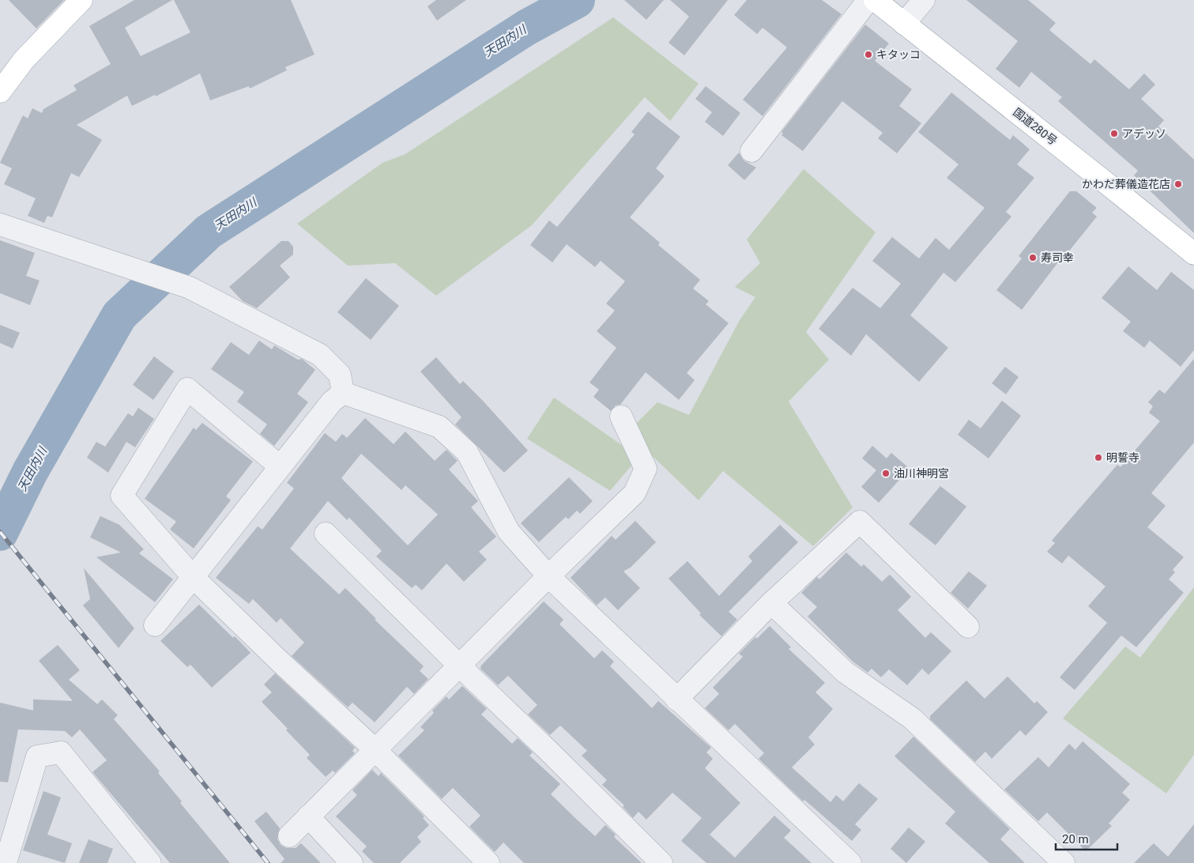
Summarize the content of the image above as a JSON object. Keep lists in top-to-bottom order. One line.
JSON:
{"streets":{"main road":["国道280号"]},"water":["天田内川"],"places":["キタッコ","アデッソ","かわだ葬儀造花店","寿司幸","明誓寺","油川神明宮"],"scale_bar":"20 m"}
